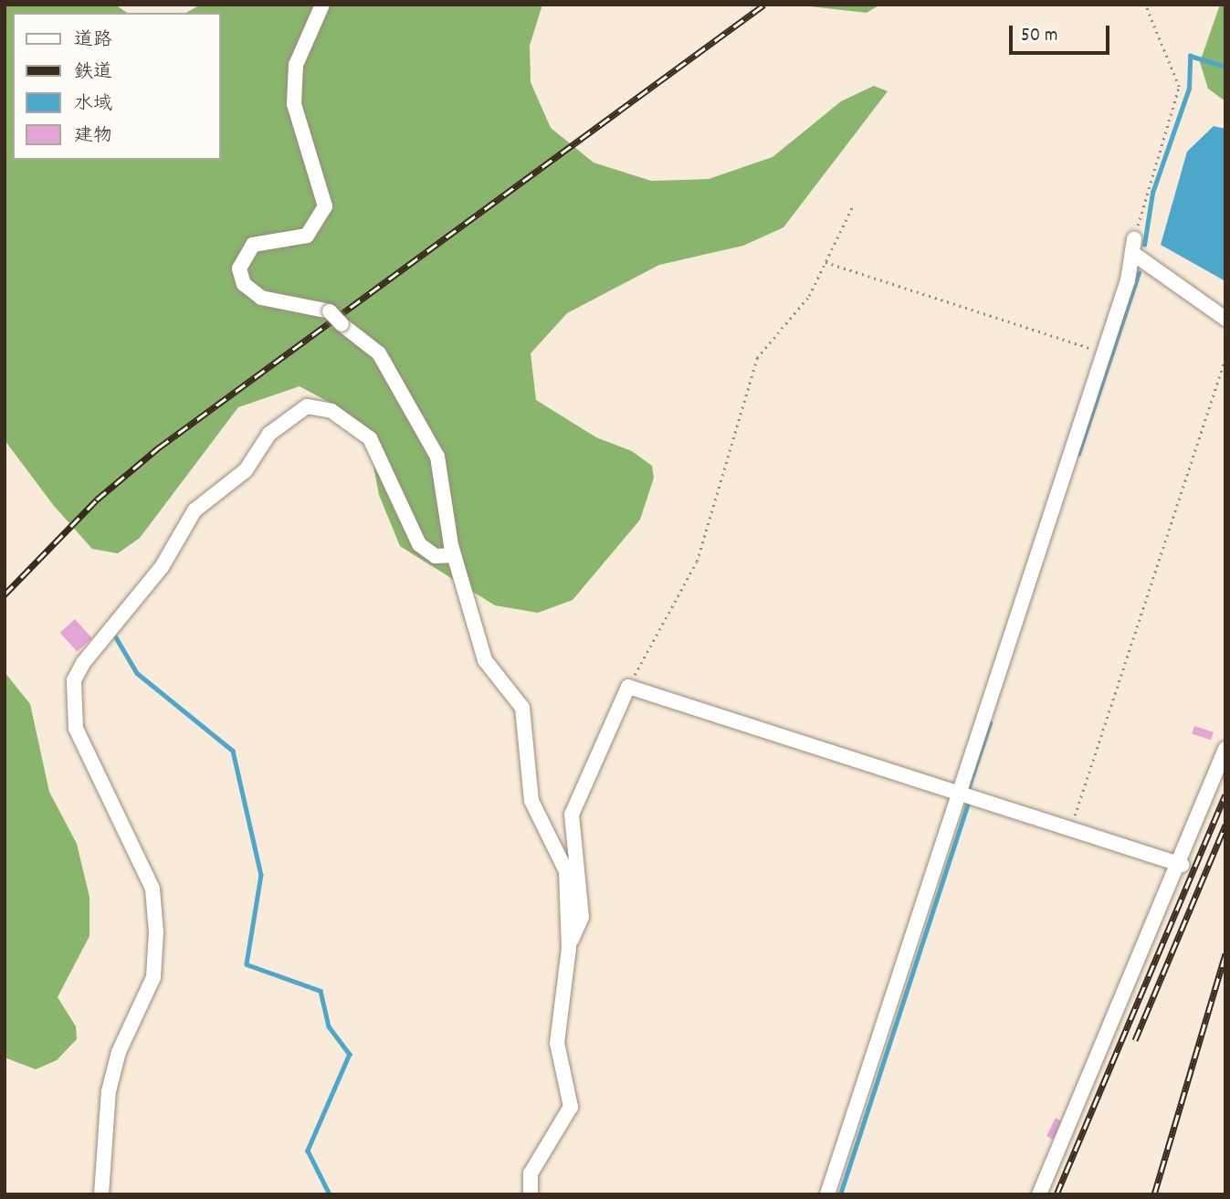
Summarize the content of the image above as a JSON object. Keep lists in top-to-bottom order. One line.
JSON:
{"legend":["道路","鉄道","水域","建物"],"scale_bar":"50 m"}
